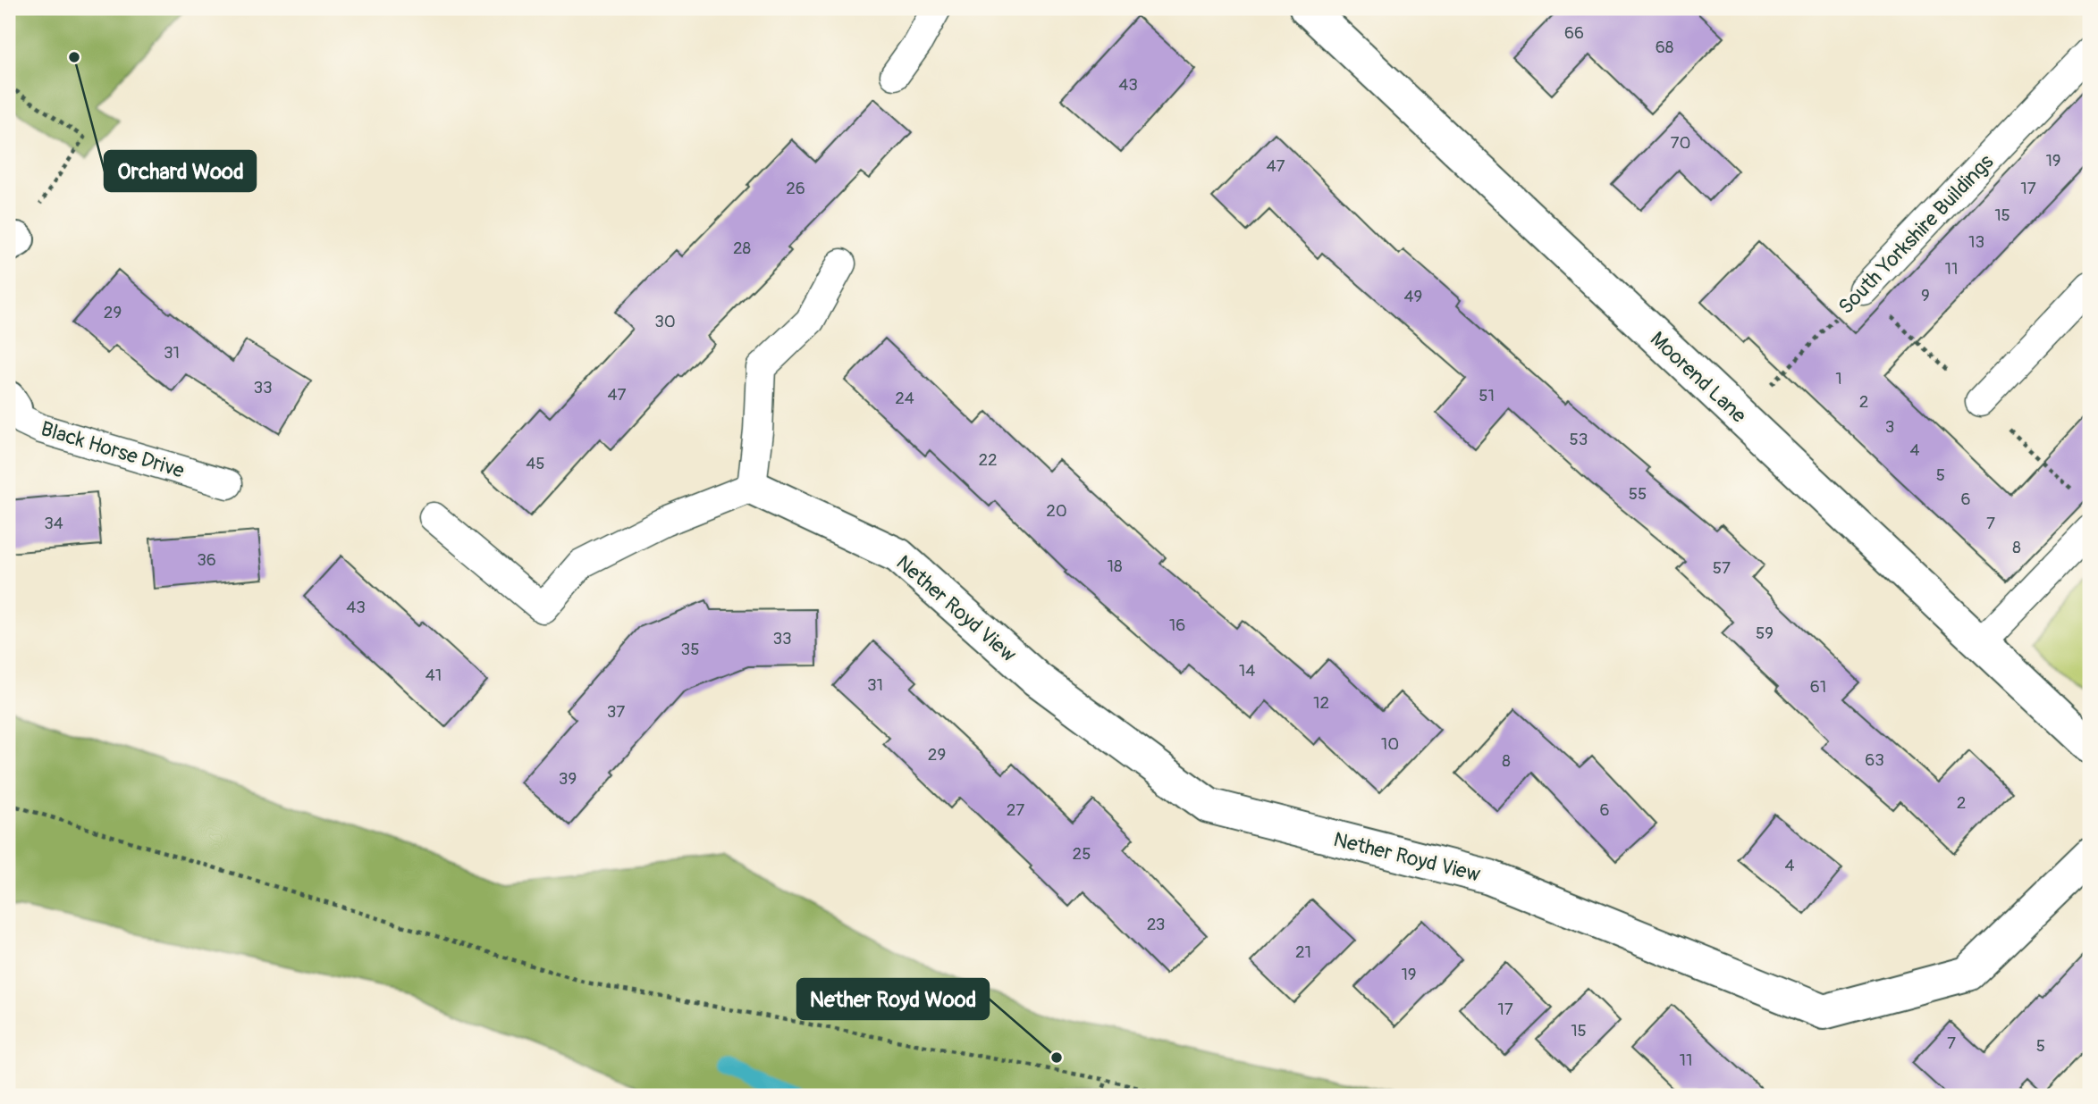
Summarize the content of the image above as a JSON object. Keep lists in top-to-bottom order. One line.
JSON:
{"streets":{"street":["Moorend Lane","Nether Royd View"],"lane":["South Yorkshire Buildings","Black Horse Drive"]},"crossings":[["South Yorkshire Buildings","Moorend Lane"]],"places":["Orchard Wood","Nether Royd Wood"],"house_numbers":["66","68","43","70","19","47","26","17","15","13","28","11","9","49","29","30","31","1","33","47","51","24","2","3","53","4","22","45","5","55","6","20","34","7","8","36","18","57","43","16","59","33","35","14","41","31","61","12","37","10","29","63","8","39","2","27","6","25","4","23","21","19","17","15","7","5","11"]}
